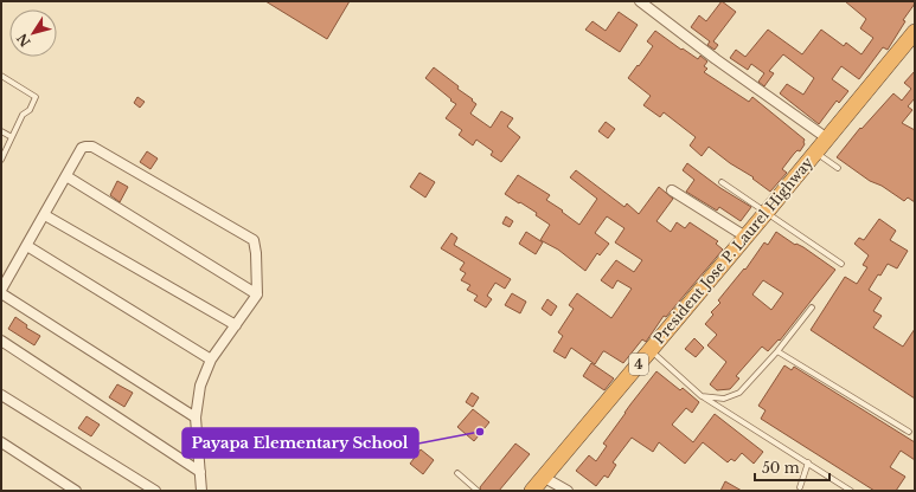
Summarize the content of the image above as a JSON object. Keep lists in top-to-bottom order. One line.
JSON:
{"streets":{"highway":["President Jose P. Laurel Highway","4"]},"places":["Payapa Elementary School"],"scale_bar":"50 m","north":"bottom left"}
